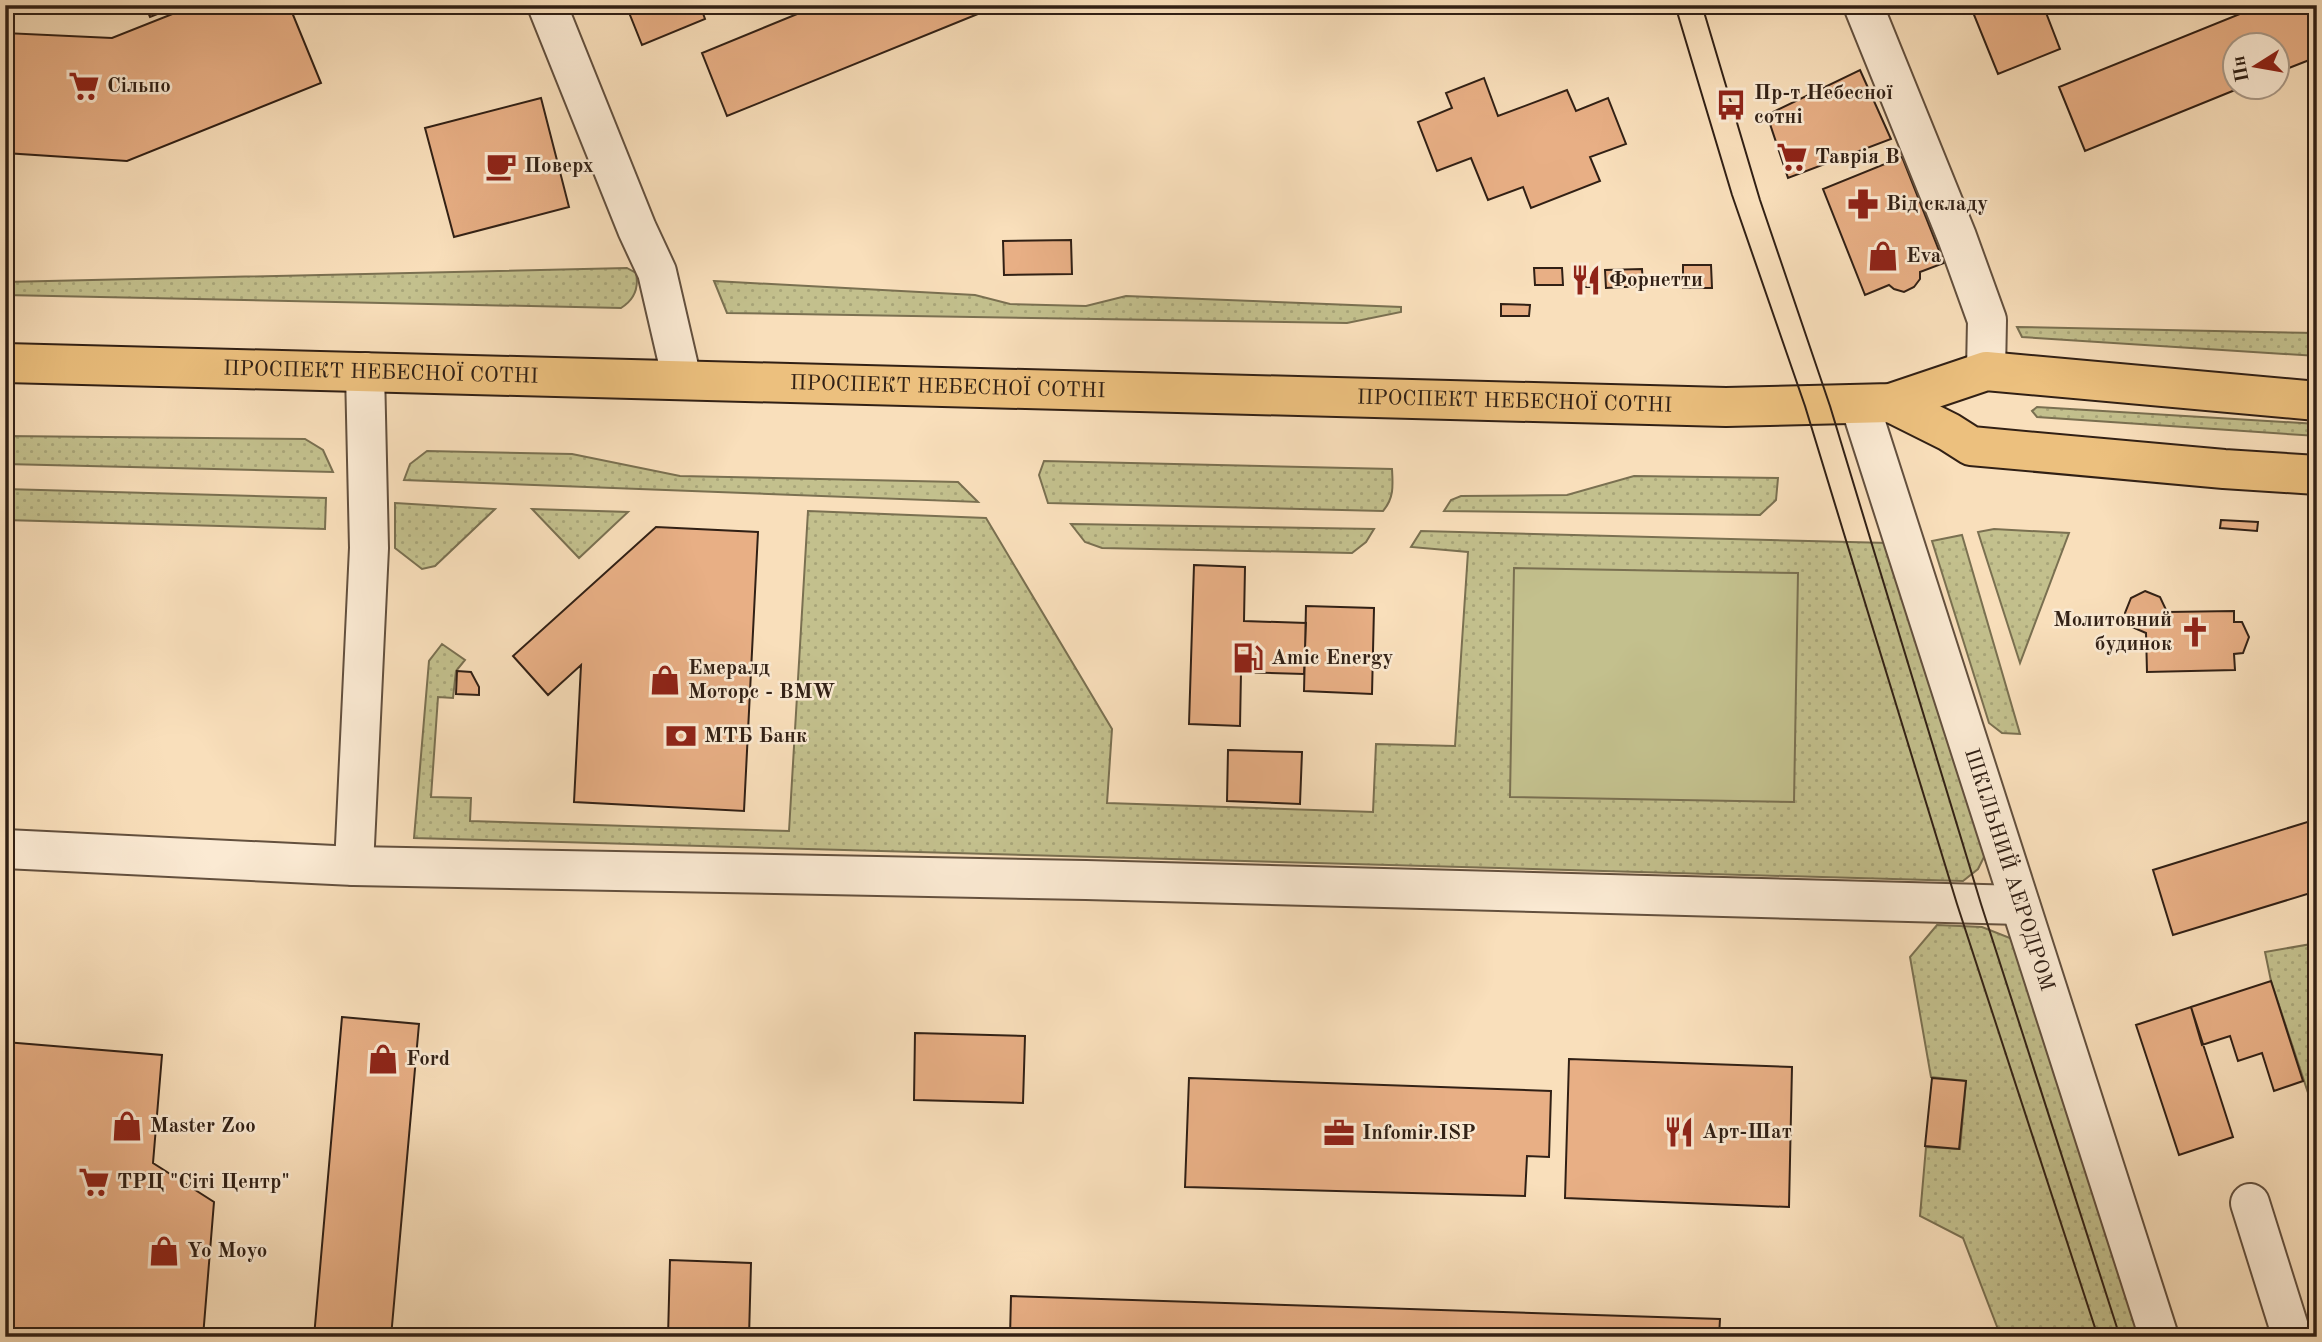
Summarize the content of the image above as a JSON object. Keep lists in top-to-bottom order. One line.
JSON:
{"streets":{"main road":["ПРОСПЕКТ НЕБЕСНОЇ СОТНІ"],"street":["ШКІЛЬНИЙ АЕРОДРОМ"]},"crossings":[["ПРОСПЕКТ НЕБЕСНОЇ СОТНІ","ШКІЛЬНИЙ АЕРОДРОМ"]],"places":{"supermarket":["Сільпо","Таврія В","ТРЦ \"Сіті Центр\""],"bus stop":["Пр-т Небесної сотні"],"cafe":["Поверх"],"pharmacy":["Від складу"],"shop":["Eva","Емералд Моторс - BMW","Ford","Master Zoo","Yo Moyo"],"restaurant":["Форнетти","Арт-Шат"],"church":["Молитовний будинок"],"fuel station":["Amic Energy"],"bank":["МТБ Банк"],"office":["Infomir.ISP"]},"north":"left"}
